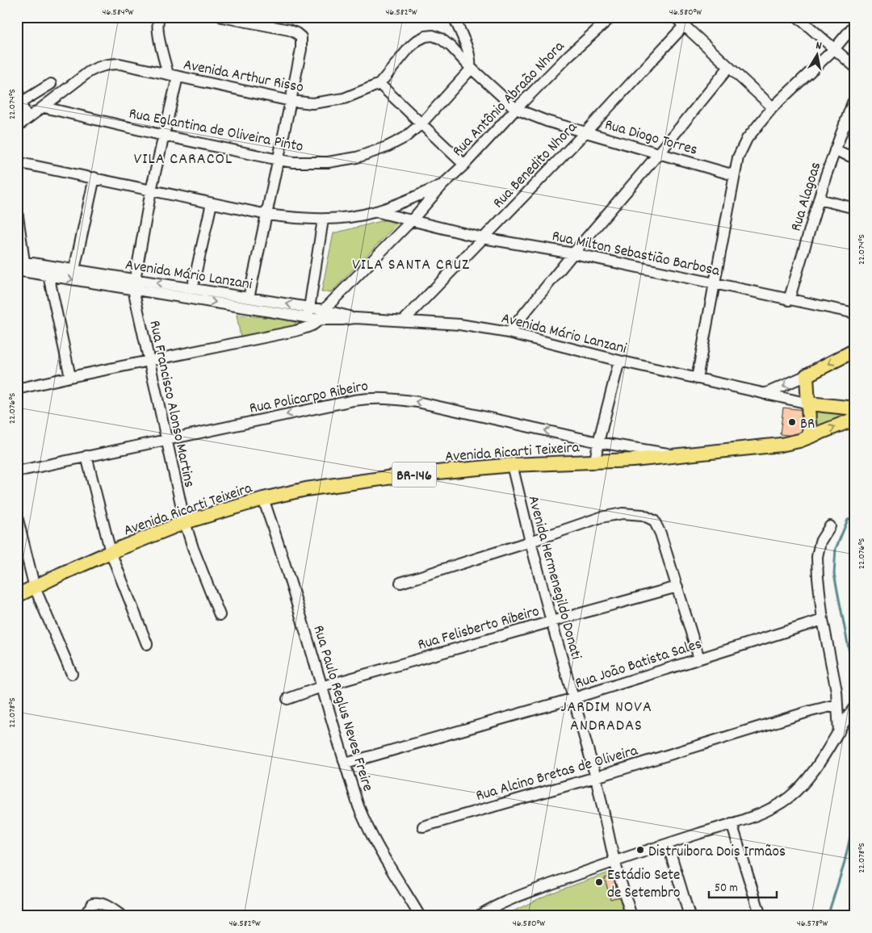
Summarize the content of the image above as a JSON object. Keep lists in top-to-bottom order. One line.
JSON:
{"streets":{"main road":["Avenida Ricarti Teixeira","BR-146"],"street":["Avenida Arthur Risso","Rua Antônio Abraão Nhora","Rua Eglantina de Oliveira Pinto","Rua Diogo Torres","Rua Benedito Nhora","Rua Alagoas","Rua Milton Sebastião Barbosa","Avenida Mário Lanzani","Rua Policarpo Ribeiro","Rua Francisco Alonso Martins","Avenida Hermenegildo Donati","Rua Felisberto Ribeiro","Rua João Batista Sales","Rua Paulo Reglus Neves Freire","Rua Alcino Bretas de Oliveira"]},"crossings":[["Avenida Arthur Risso","Rua Antônio Abraão Nhora"],["Avenida Arthur Risso","Rua Eglantina de Oliveira Pinto"],["Avenida Arthur Risso","Rua Diogo Torres"],["Rua Antônio Abraão Nhora","Rua Diogo Torres"],["Rua Diogo Torres","Rua Benedito Nhora"],["Rua Benedito Nhora","Rua Milton Sebastião Barbosa"],["Rua Benedito Nhora","Avenida Mário Lanzani"],["Rua Alagoas","Rua Milton Sebastião Barbosa"],["Avenida Mário Lanzani","Rua Francisco Alonso Martins"],["Rua Policarpo Ribeiro","Rua Francisco Alonso Martins"],["Rua Policarpo Ribeiro","Avenida Ricarti Teixeira"],["Rua Francisco Alonso Martins","Avenida Ricarti Teixeira"],["Avenida Ricarti Teixeira","BR-146"],["Avenida Ricarti Teixeira","Avenida Hermenegildo Donati"],["Avenida Ricarti Teixeira","Rua Paulo Reglus Neves Freire"],["Avenida Hermenegildo Donati","Rua Felisberto Ribeiro"],["Avenida Hermenegildo Donati","Rua João Batista Sales"],["Avenida Hermenegildo Donati","Rua Alcino Bretas de Oliveira"],["Rua Felisberto Ribeiro","Rua Paulo Reglus Neves Freire"],["Rua João Batista Sales","Rua Paulo Reglus Neves Freire"]],"districts":["VILA CARACOL","VILA SANTA CRUZ","JARDIM NOVA ANDRADAS"],"places":["BR","Distruibora Dois Irmãos","Estádio Sete de Setembro"],"scale_bar":"50 m","north":"top","coordinates":["46.584°W","46.582°W","46.580°W","22.074°S","22.076°S","22.078°S","46.578°W"]}
